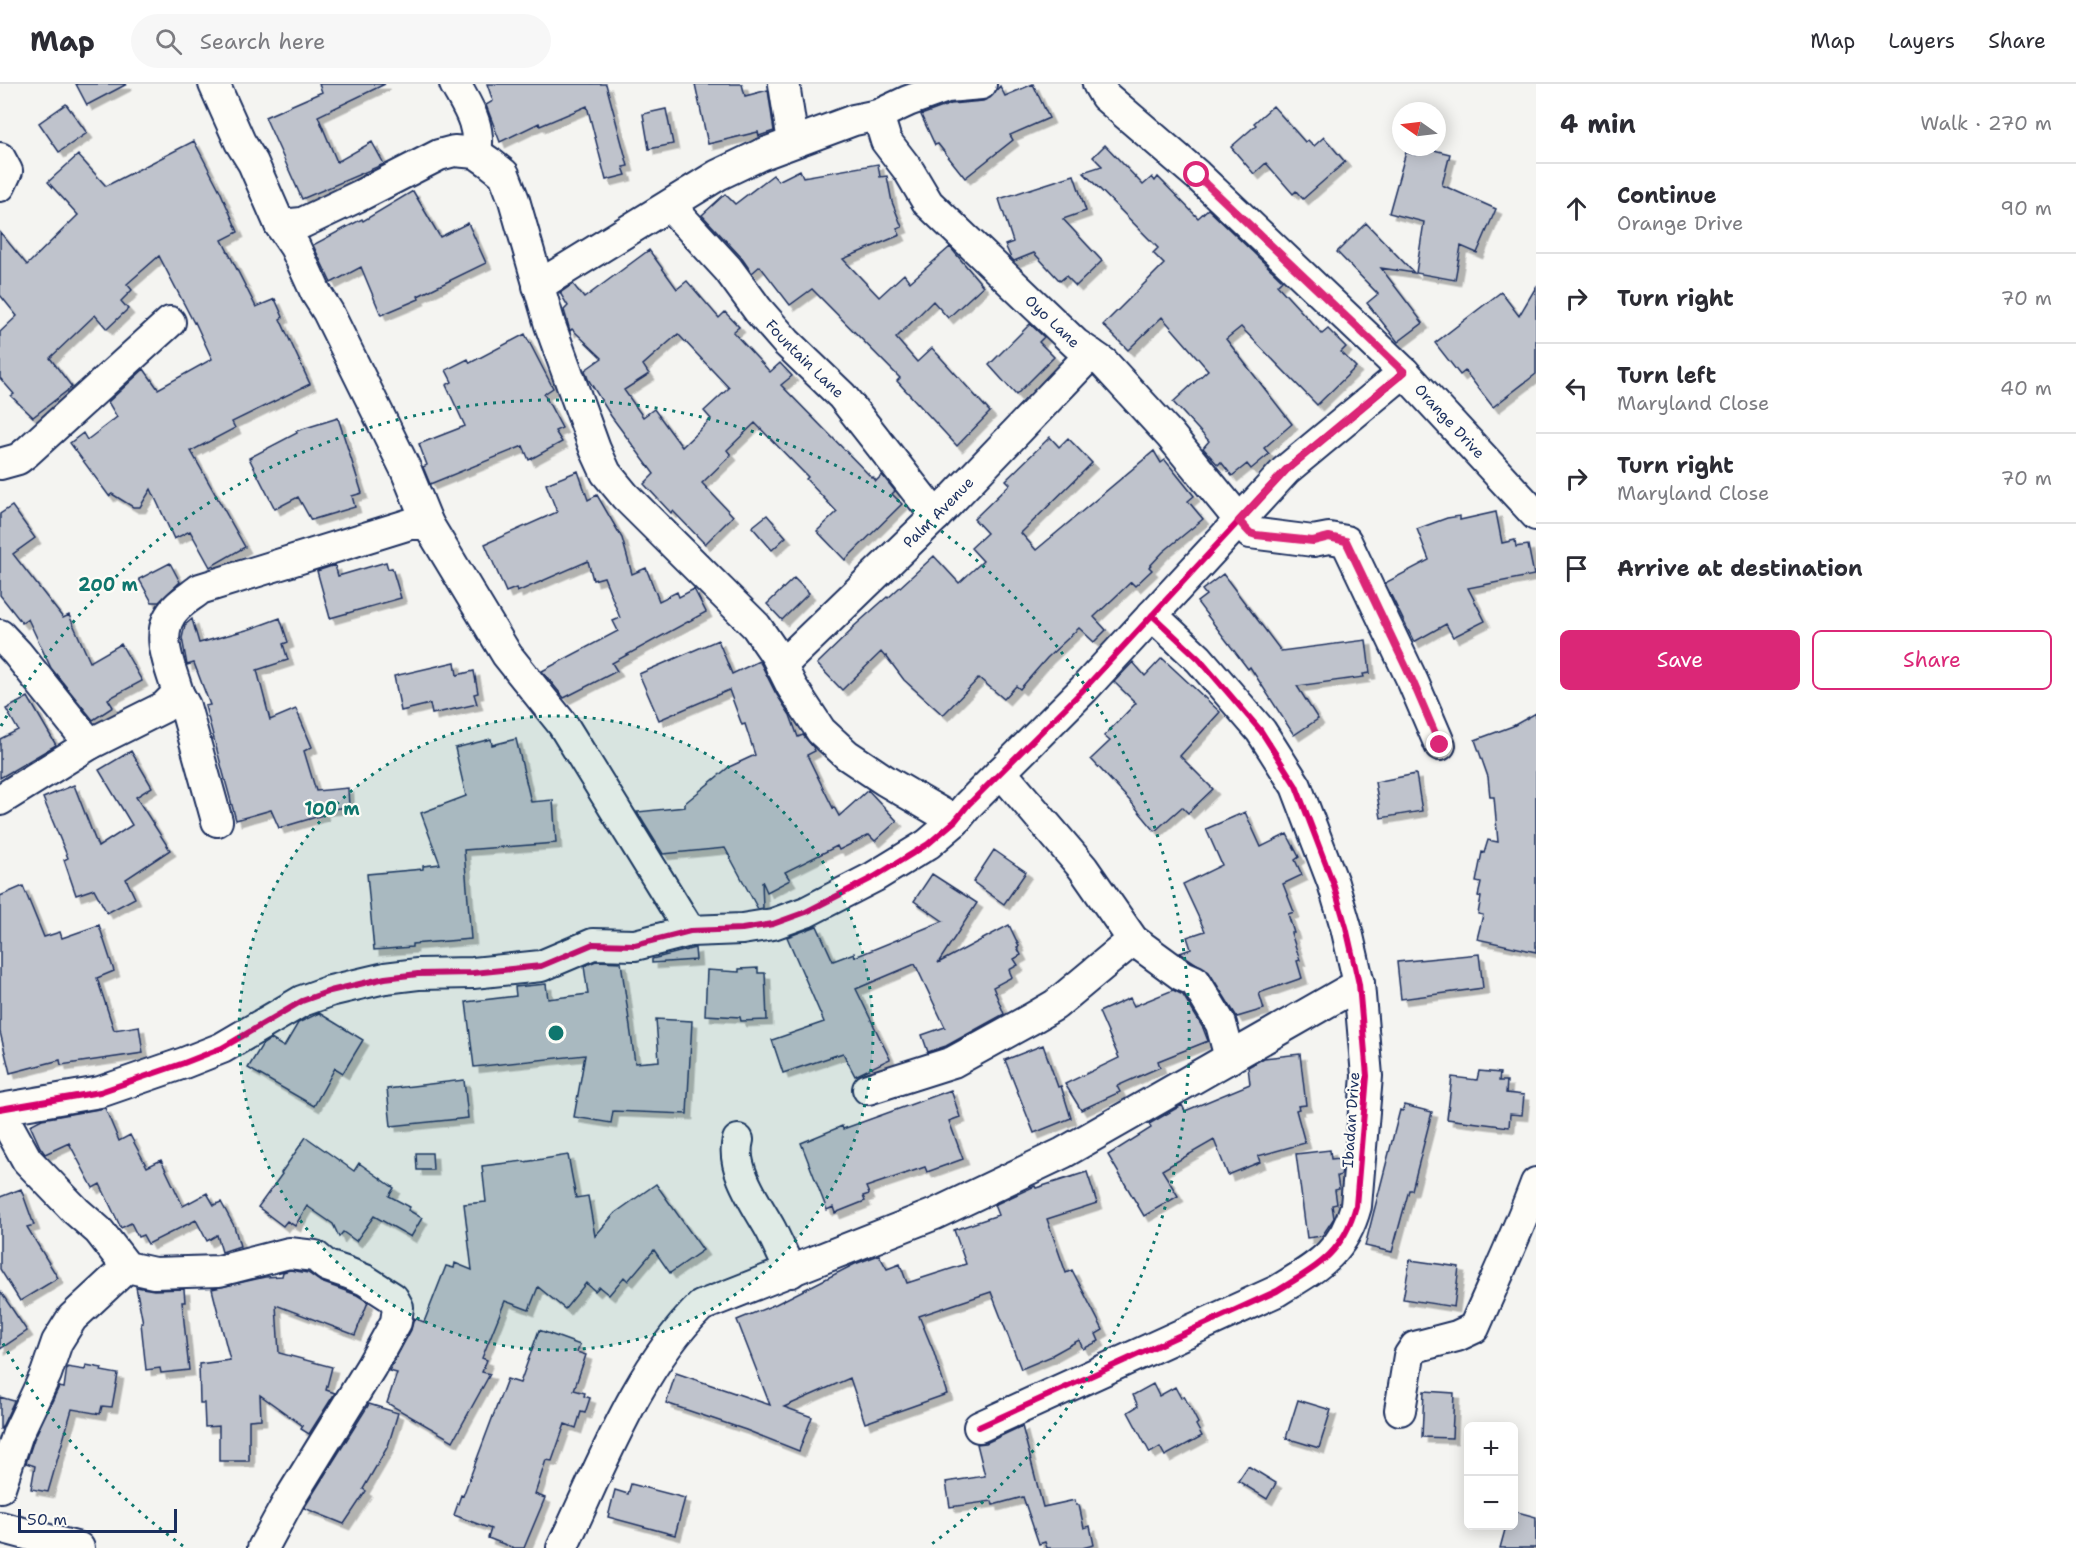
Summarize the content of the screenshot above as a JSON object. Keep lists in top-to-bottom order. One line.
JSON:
{"streets":{"street":["Oyo Lane","Fountain Lane","Orange Drive","Palm Avenue","Ibadan Drive"]},"crossings":[["Oyo Lane","Palm Avenue"],["Fountain Lane","Palm Avenue"]],"scale_bar":"50 m","north":"left","page":{"header":"Map","search":"Search here","nav":["Map","Layers","Share"],"heading":["4 min","Walk · 270 m"],"list":[["Continue","Orange Drive","90 m"],["Turn right","70 m"],["Turn left","Maryland Close","40 m"],["Turn right","Maryland Close","70 m"],"Arrive at destination"],"buttons":["Save","Share"],"map_buttons":["+","−"],"scale":"50 m"},"rings":["200 m","100 m"]}
